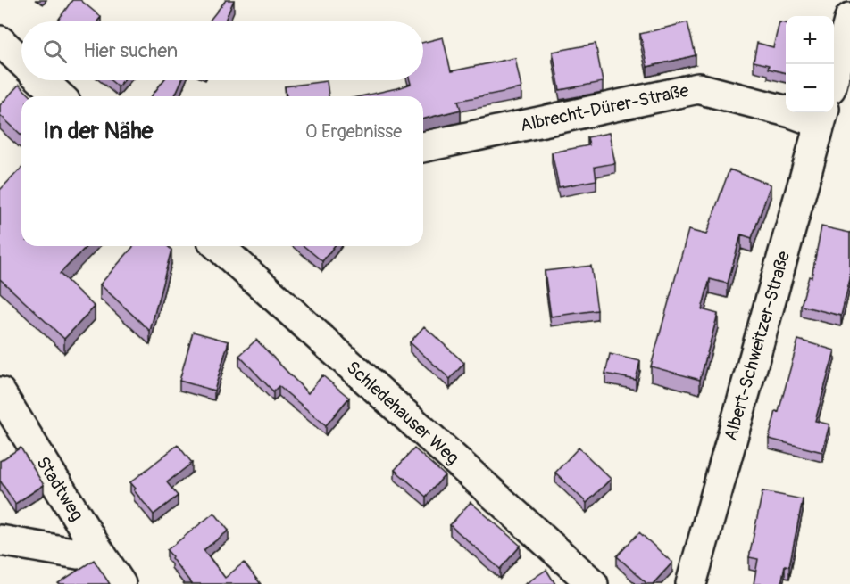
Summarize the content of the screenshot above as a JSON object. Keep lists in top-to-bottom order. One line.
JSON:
{"streets":{"street":["Albrecht-Dürer-Straße","Albert-Schweitzer-Straße","Schledehauser Weg","Stadtweg"]},"crossings":[["Albrecht-Dürer-Straße","Albert-Schweitzer-Straße"]],"page":{"map_buttons":["+","−"],"search":"Hier suchen","heading":["In der Nähe","0 Ergebnisse"]}}
